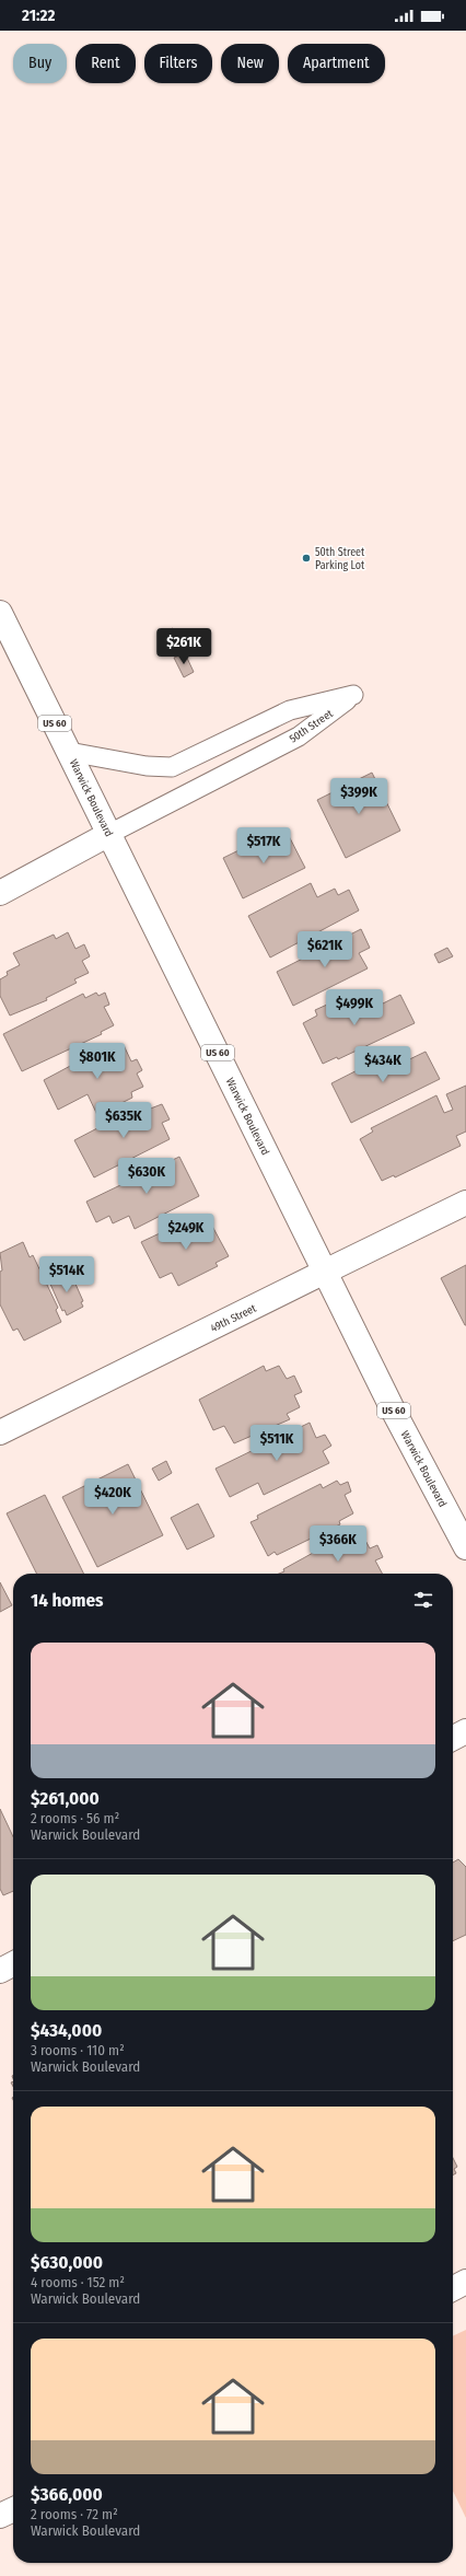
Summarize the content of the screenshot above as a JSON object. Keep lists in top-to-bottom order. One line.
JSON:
{"streets":{"main road":["US 60","50th Street","Warwick Boulevard","49th Street"]},"crossings":[["50th Street","Warwick Boulevard"],["Warwick Boulevard","49th Street"]],"places":["50th Street Parking Lot"],"page":{"status":"21:22","chip":["Buy","Rent","Filters","New","Apartment"],"price":["$261K","$399K","$517K","$621K","$499K","$801K","$434K","$635K","$630K","$249K","$514K","$511K","$420K","$366K"],"heading":"14 homes","list":[{"name":"$261,000","note":"2 rooms · 56 m² · Warwick Boulevard"},{"name":"$434,000","note":"3 rooms · 110 m² · Warwick Boulevard"},{"name":"$630,000","note":"4 rooms · 152 m² · Warwick Boulevard"},{"name":"$366,000","note":"2 rooms · 72 m² · Warwick Boulevard"}]}}
